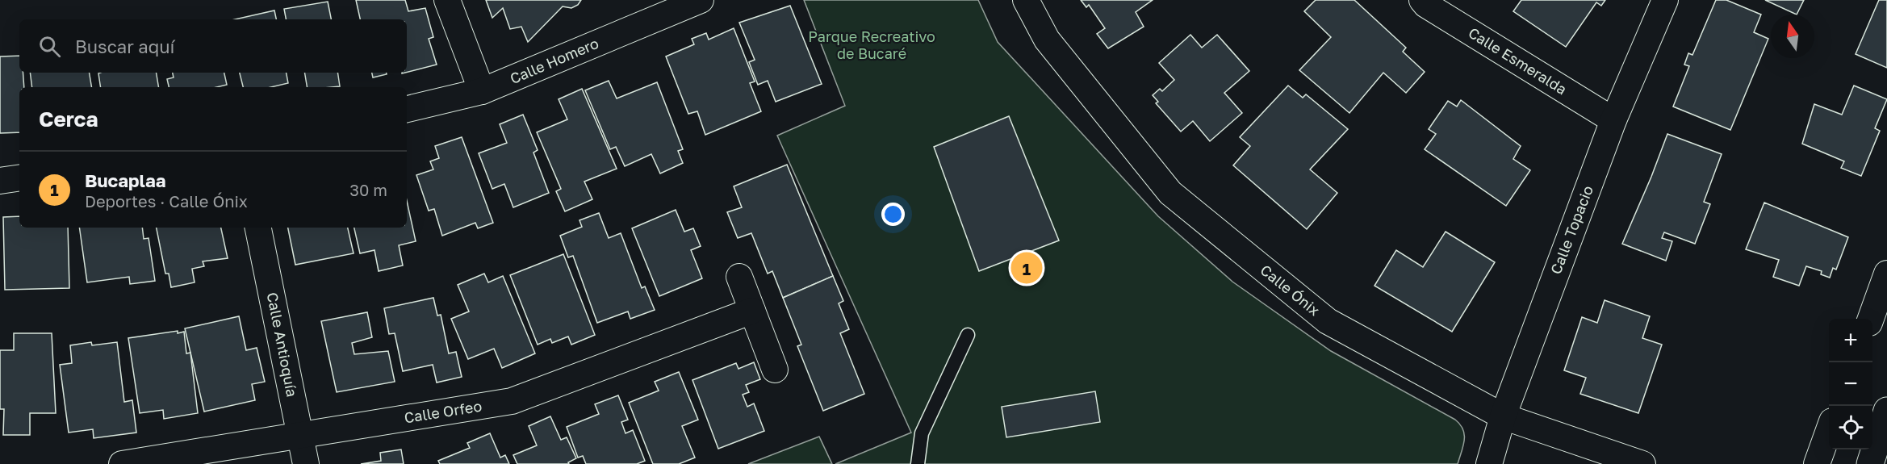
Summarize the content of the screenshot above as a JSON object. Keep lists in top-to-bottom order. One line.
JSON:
{"streets":{"street":["Calle Homero","Calle Esmeralda","Calle Topacio","Calle Ónix","Calle Antioquía","Calle Orfeo"]},"crossings":[["Calle Esmeralda","Calle Topacio"],["Calle Topacio","Calle Ónix"],["Calle Antioquía","Calle Orfeo"]],"parks":["Parque Recreativo de Bucaré"],"north":"top","page":{"search":"Buscar aquí","heading":"Cerca","list":[{"mark":"1","name":"Bucaplaa","note":"Deportes · Calle Ónix","value":"30 m"}],"pins":"1","map_buttons":["+","−"]}}
